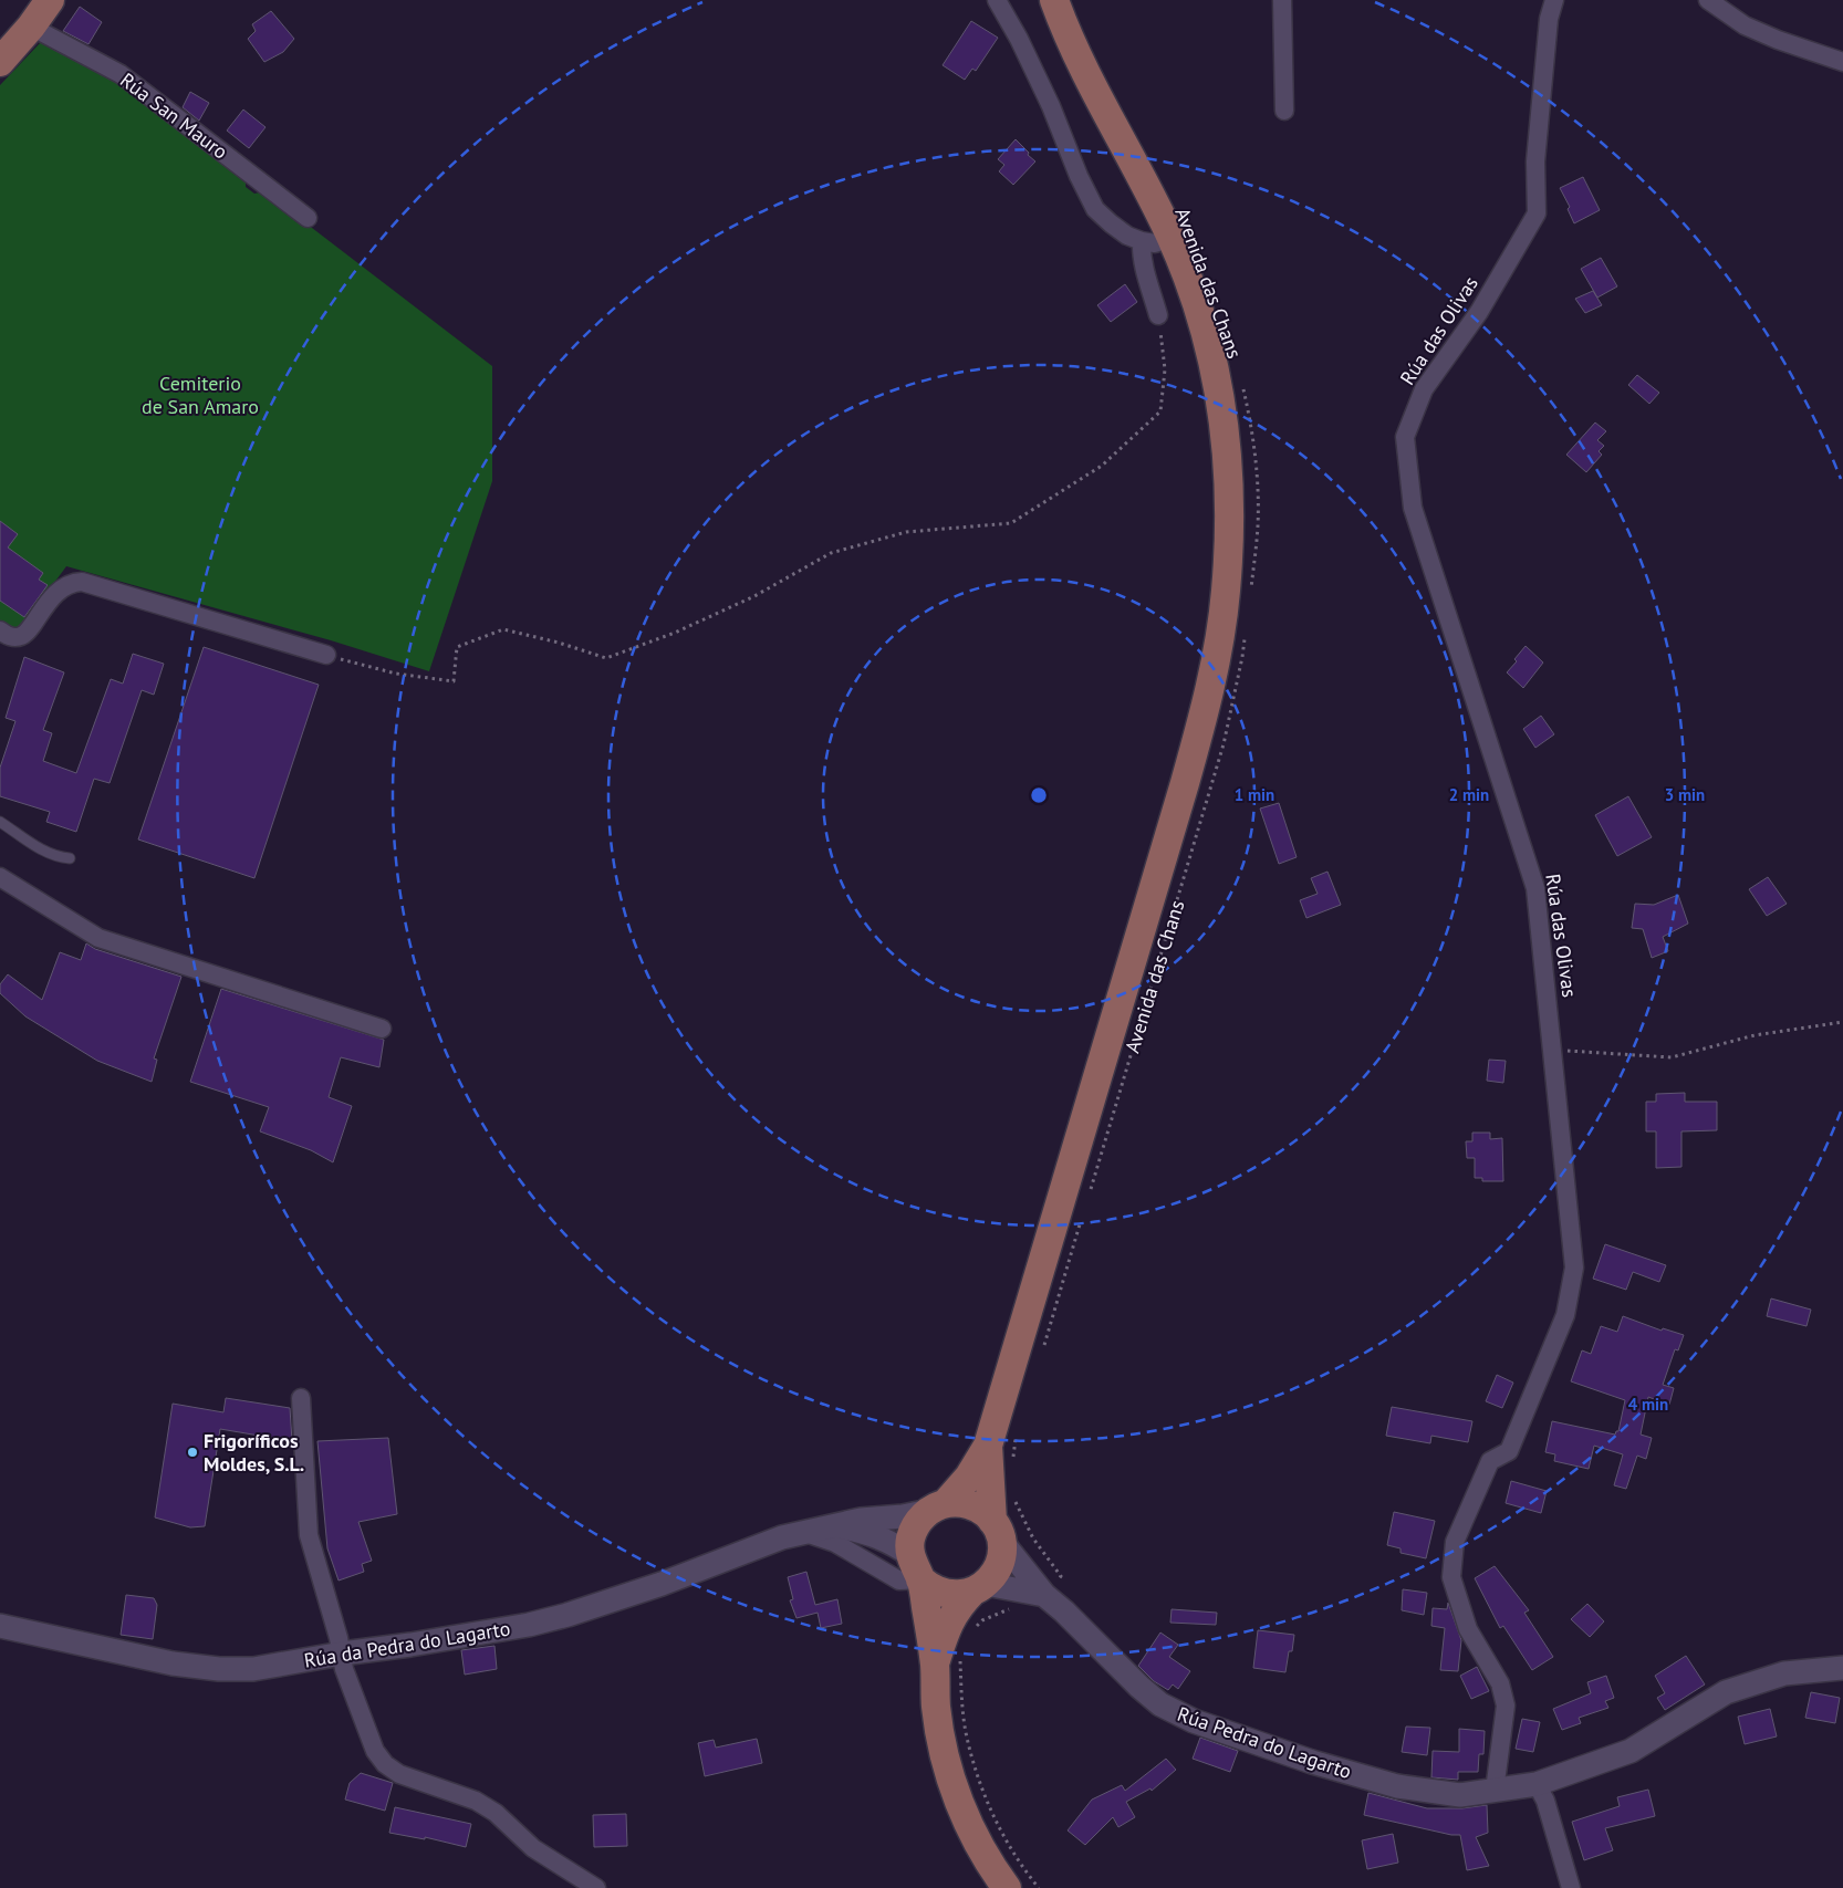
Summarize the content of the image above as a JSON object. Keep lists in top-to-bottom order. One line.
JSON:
{"streets":{"main road":["Avenida das Chans"],"street":["Rúa San Mauro","Rúa das Olivas","Rúa da Pedra do Lagarto","Rúa Pedra do Lagarto"]},"crossings":[["Avenida das Chans","Rúa da Pedra do Lagarto"],["Avenida das Chans","Rúa Pedra do Lagarto"],["Rúa das Olivas","Rúa Pedra do Lagarto"],["Rúa da Pedra do Lagarto","Rúa Pedra do Lagarto"]],"parks":["Cemiterio de San Amaro"],"places":["Frigoríficos Moldes, S.L."],"rings":["1 min","2 min","3 min","4 min"]}
